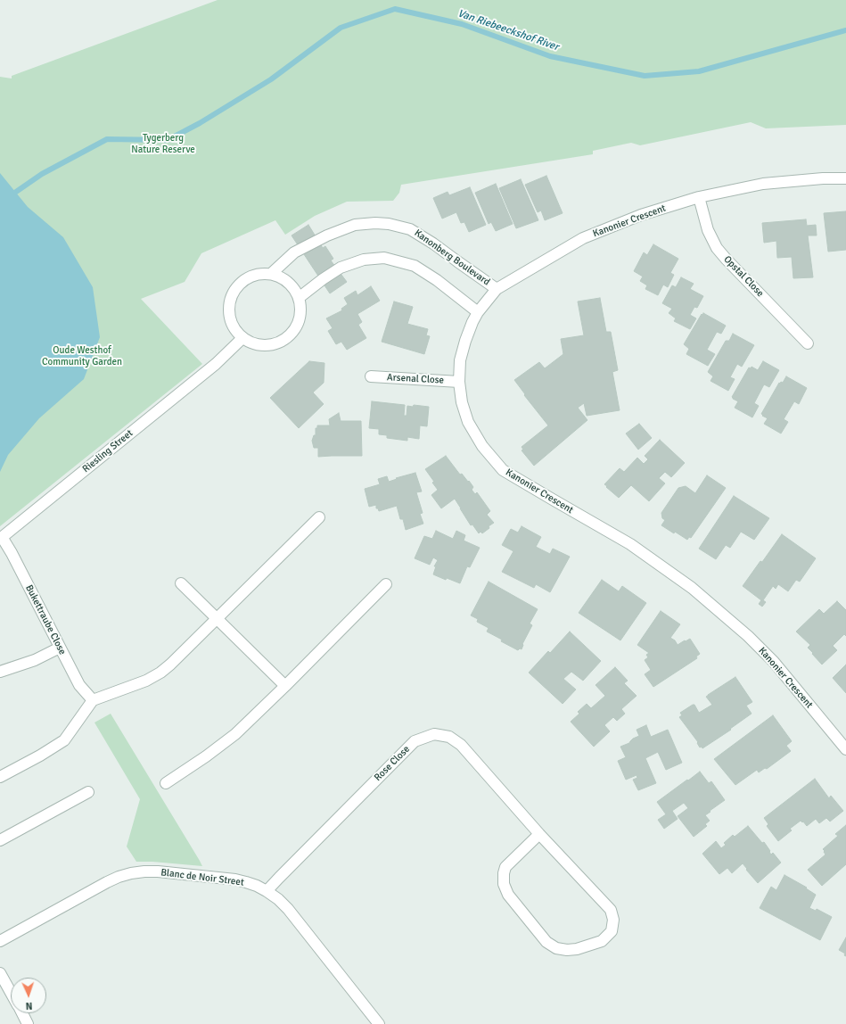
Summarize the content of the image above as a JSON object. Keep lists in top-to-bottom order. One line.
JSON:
{"streets":{"street":["Kanonier Crescent","Kanonberg Boulevard","Opstal Close","Arsenal Close","Riesling Street","Bukettraube Close","Rose Close","Blanc de Noir Street"]},"crossings":[["Kanonier Crescent","Kanonberg Boulevard"],["Kanonier Crescent","Opstal Close"],["Kanonier Crescent","Arsenal Close"],["Kanonberg Boulevard","Riesling Street"],["Riesling Street","Bukettraube Close"],["Rose Close","Blanc de Noir Street"]],"water":["Van Riebeeckshof River"],"parks":["Tygerberg Nature Reserve","Oude Westhof Community Garden"],"north":"bottom"}
